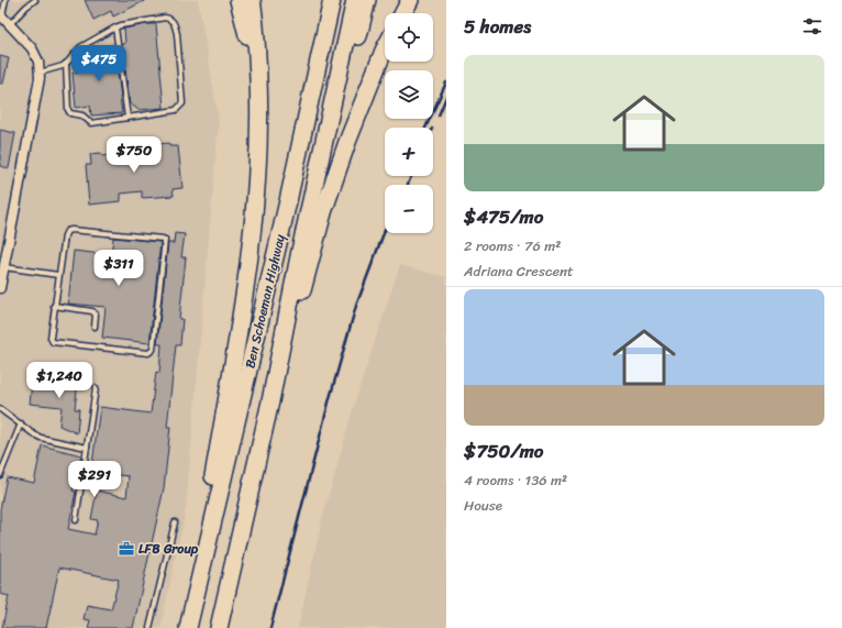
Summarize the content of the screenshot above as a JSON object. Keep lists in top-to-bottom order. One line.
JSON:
{"streets":{"highway":["Ben Schoeman Highway"]},"places":{"office":["LFB Group"]},"page":{"heading":"5 homes","map_buttons":["+","−"],"price":["$475","$750","$311","$1,240","$291"],"list":[{"name":"$475/mo","note":"2 rooms · 76 m² · Adriana Crescent"},{"name":"$750/mo","note":"4 rooms · 136 m² · House"}]}}
